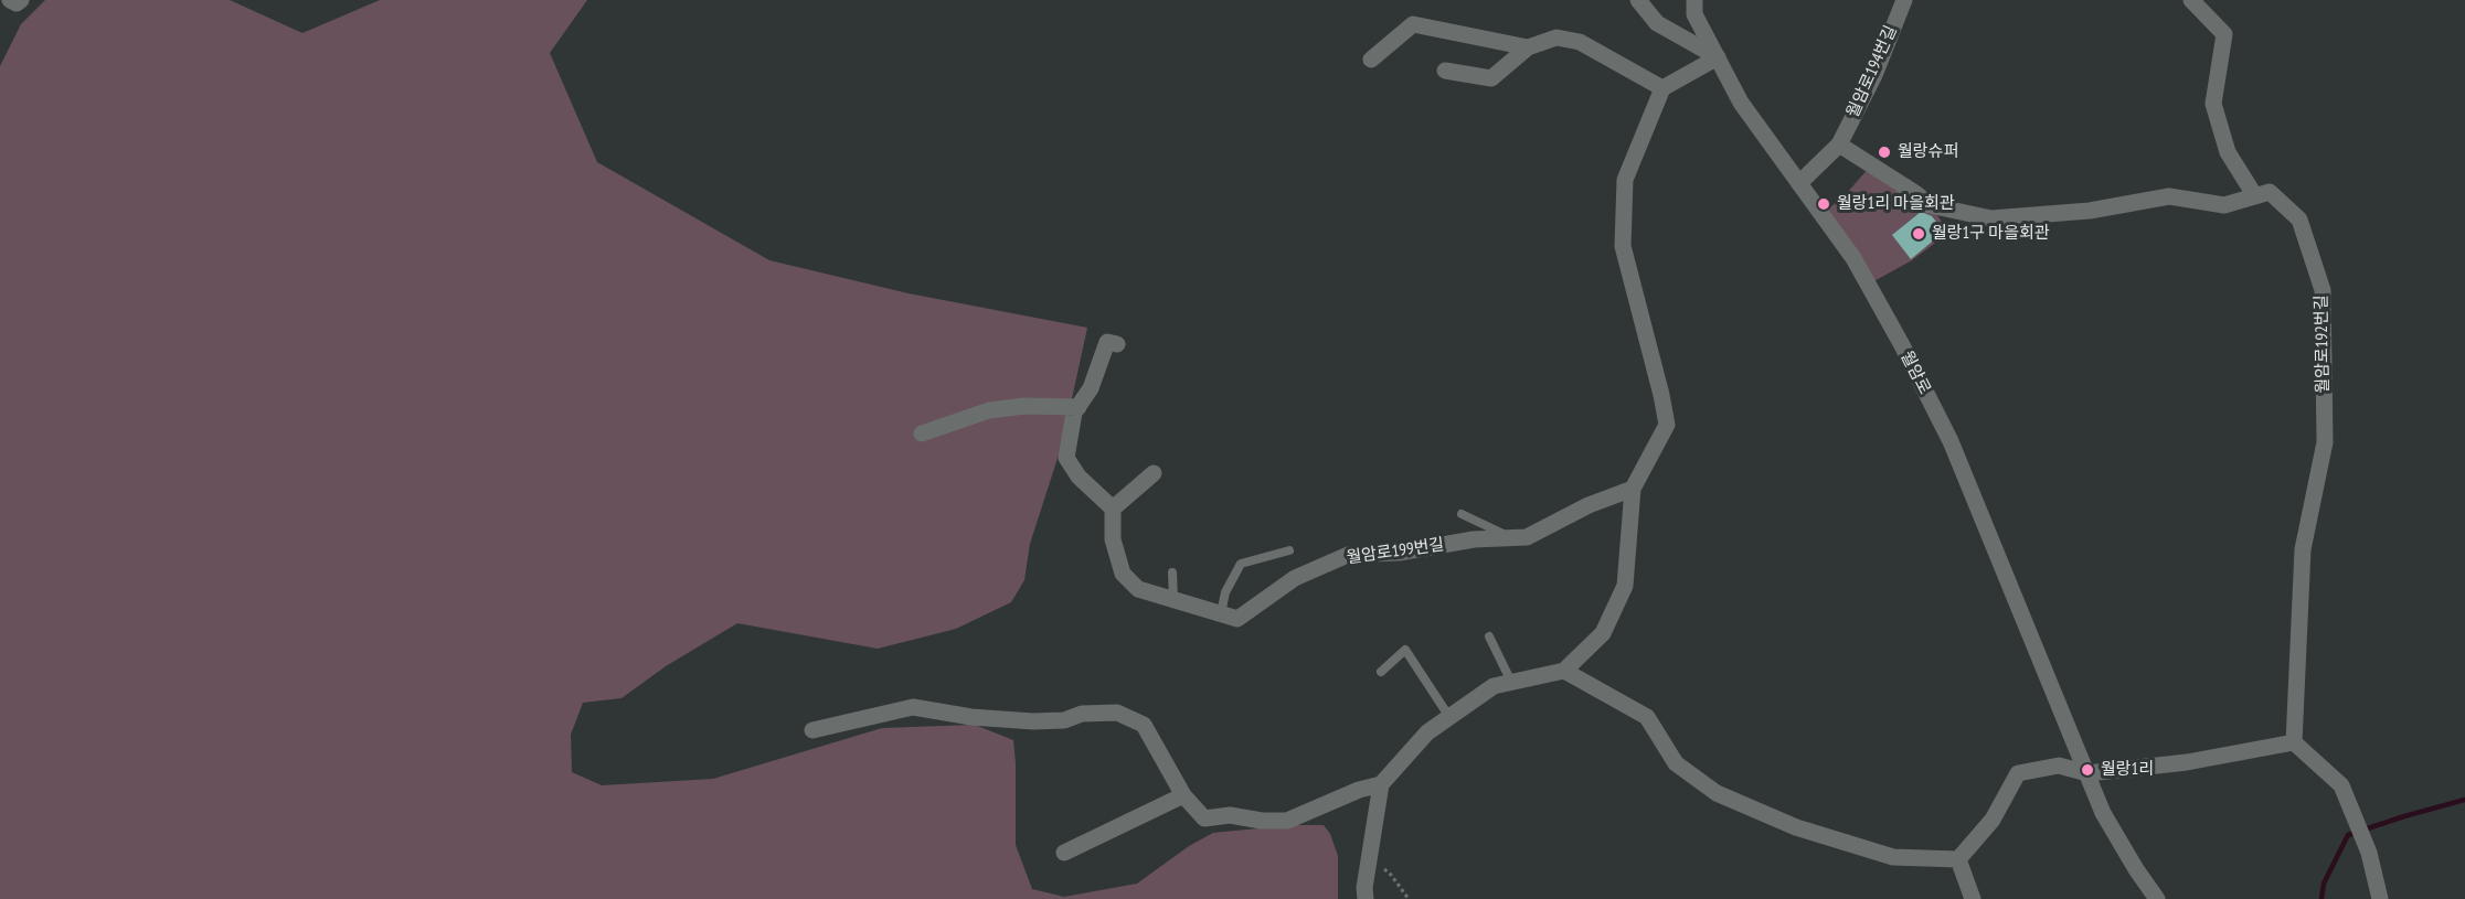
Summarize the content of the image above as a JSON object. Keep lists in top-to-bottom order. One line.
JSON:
{"streets":{"street":["월암로194번길","월암로192번길","월암로","월암로199번길"]},"places":["월랑슈퍼","월랑1리 마을회관","월랑1구 마을회관","월랑1리"]}
